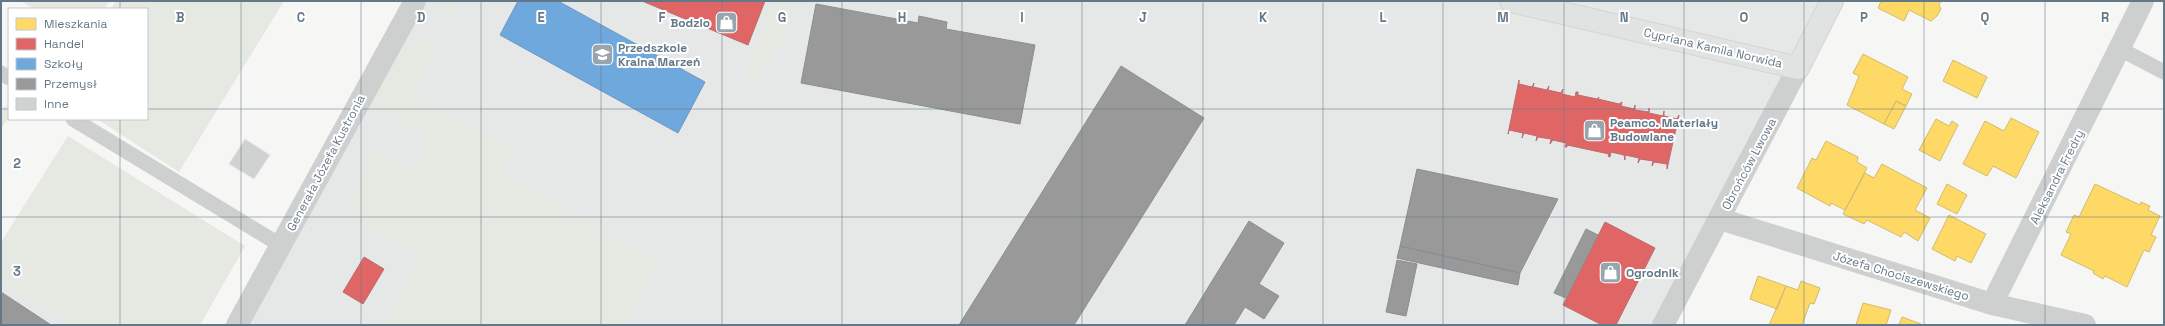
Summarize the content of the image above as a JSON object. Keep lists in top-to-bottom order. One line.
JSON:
{"streets":{"street":["Cypriana Kamila Norwida","Generała Józefa Kustronia","Obrońców Lwowa","Aleksandra Fredry","Józefa Chociszewskiego"]},"crossings":[["Cypriana Kamila Norwida","Obrońców Lwowa"],["Obrońców Lwowa","Józefa Chociszewskiego"],["Aleksandra Fredry","Józefa Chociszewskiego"]],"places":{"shop":["Bodzio","Peamco. Materiały Budowlane","Ogrodnik"],"school or university":["Przedszkole Kraina Marzeń"]},"legend":["Mieszkania","Handel","Szkoły","Przemysł","Inne"],"grid":{"columns":["B","C","D","E","F","G","H","I","J","K","L","M","N","O","P","Q","R"],"rows":["2","3"]}}
